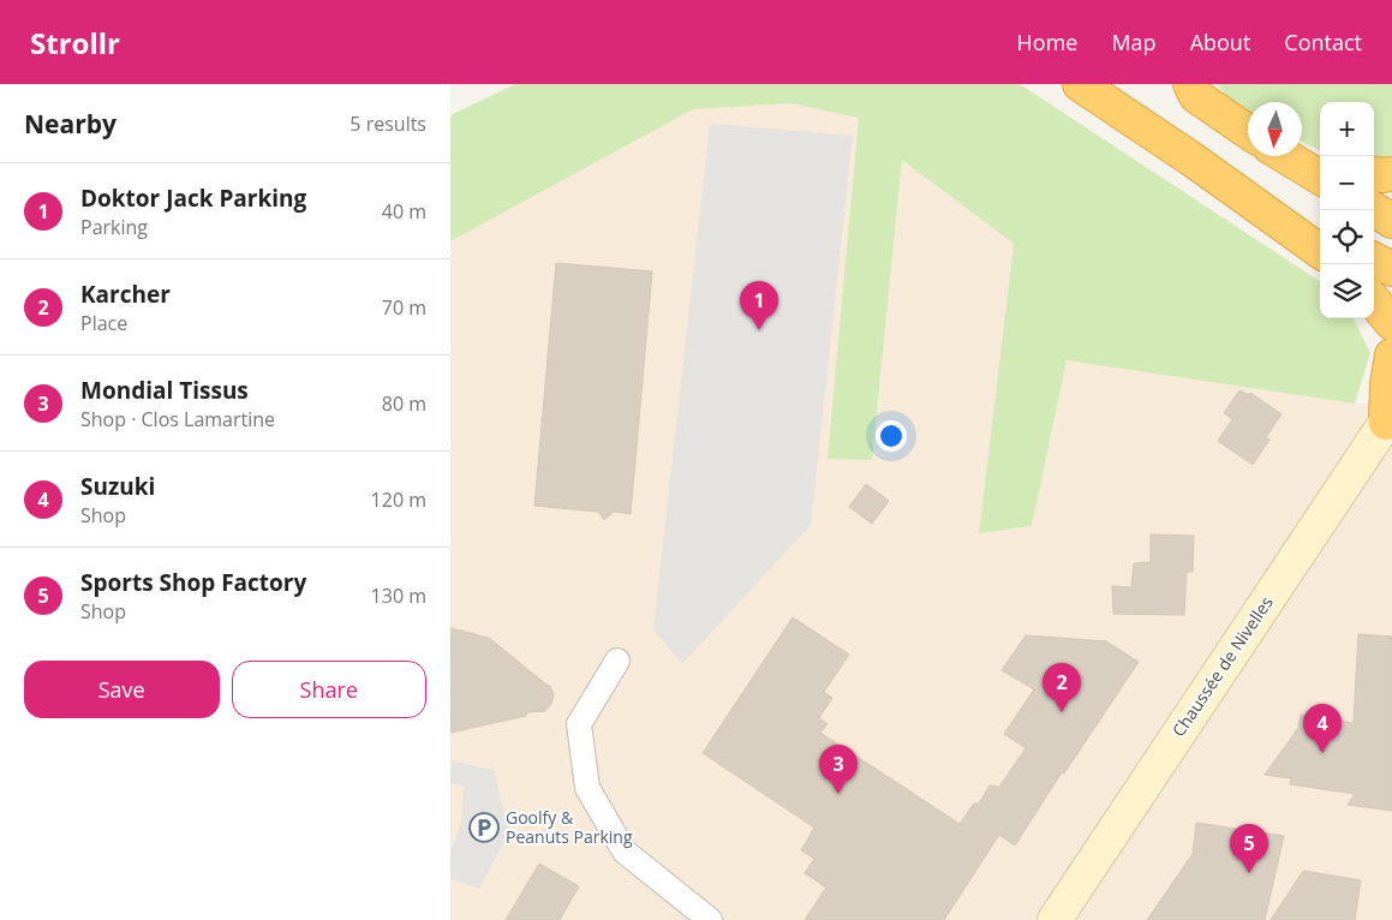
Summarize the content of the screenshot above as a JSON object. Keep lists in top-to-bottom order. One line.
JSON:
{"streets":{"main road":["Chaussée de Nivelles"]},"places":{"parking":["Goolfy & Peanuts Parking"]},"north":"bottom","page":{"header":"Strollr","nav":["Home","Map","About","Contact"],"heading":["Nearby","5 results"],"map_buttons":["+","−"],"list":[{"mark":"1","name":"Doktor Jack Parking","note":"Parking","value":"40 m"},{"mark":"2","name":"Karcher","note":"Place","value":"70 m"},{"mark":"3","name":"Mondial Tissus","note":"Shop · Clos Lamartine","value":"80 m"},{"mark":"4","name":"Suzuki","note":"Shop","value":"120 m"},{"mark":"5","name":"Sports Shop Factory","note":"Shop","value":"130 m"}],"pins":["1","2","4","3","5"],"buttons":["Save","Share"]}}
